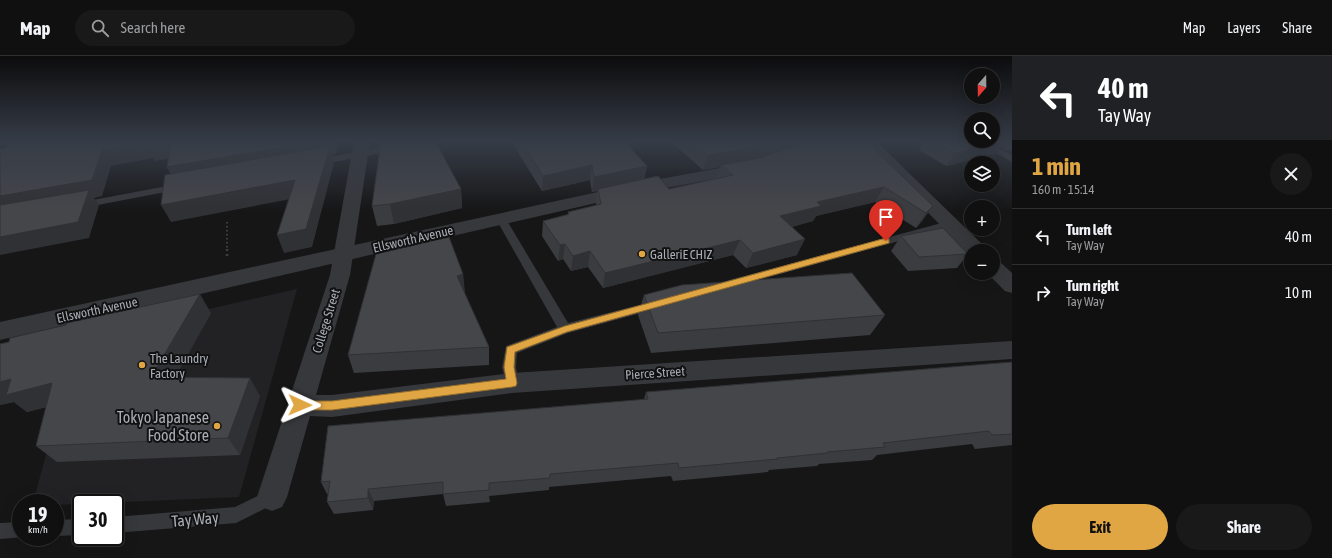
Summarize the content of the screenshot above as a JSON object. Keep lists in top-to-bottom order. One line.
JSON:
{"streets":{"street":["Ellsworth Avenue","College Street","Pierce Street"],"lane":["Tay Way"]},"crossings":[["Ellsworth Avenue","College Street"],["College Street","Pierce Street"],["College Street","Tay Way"]],"places":["GalleriE CHIZ","The Laundry Factory","Tokyo Japanese Food Store"],"north":"bottom","page":{"header":"Map","search":"Search here","nav":["Map","Layers","Share"],"turn":["40 m","Tay Way"],"map_buttons":["+","−"],"heading":["1 min","160 m · 15:14"],"list":[{"name":"Turn left","note":"Tay Way","value":"40 m"},{"name":"Turn right","note":"Tay Way","value":"10 m"}],"speed":"19 km/h","limit":"30","buttons":["Exit","Share"]}}
